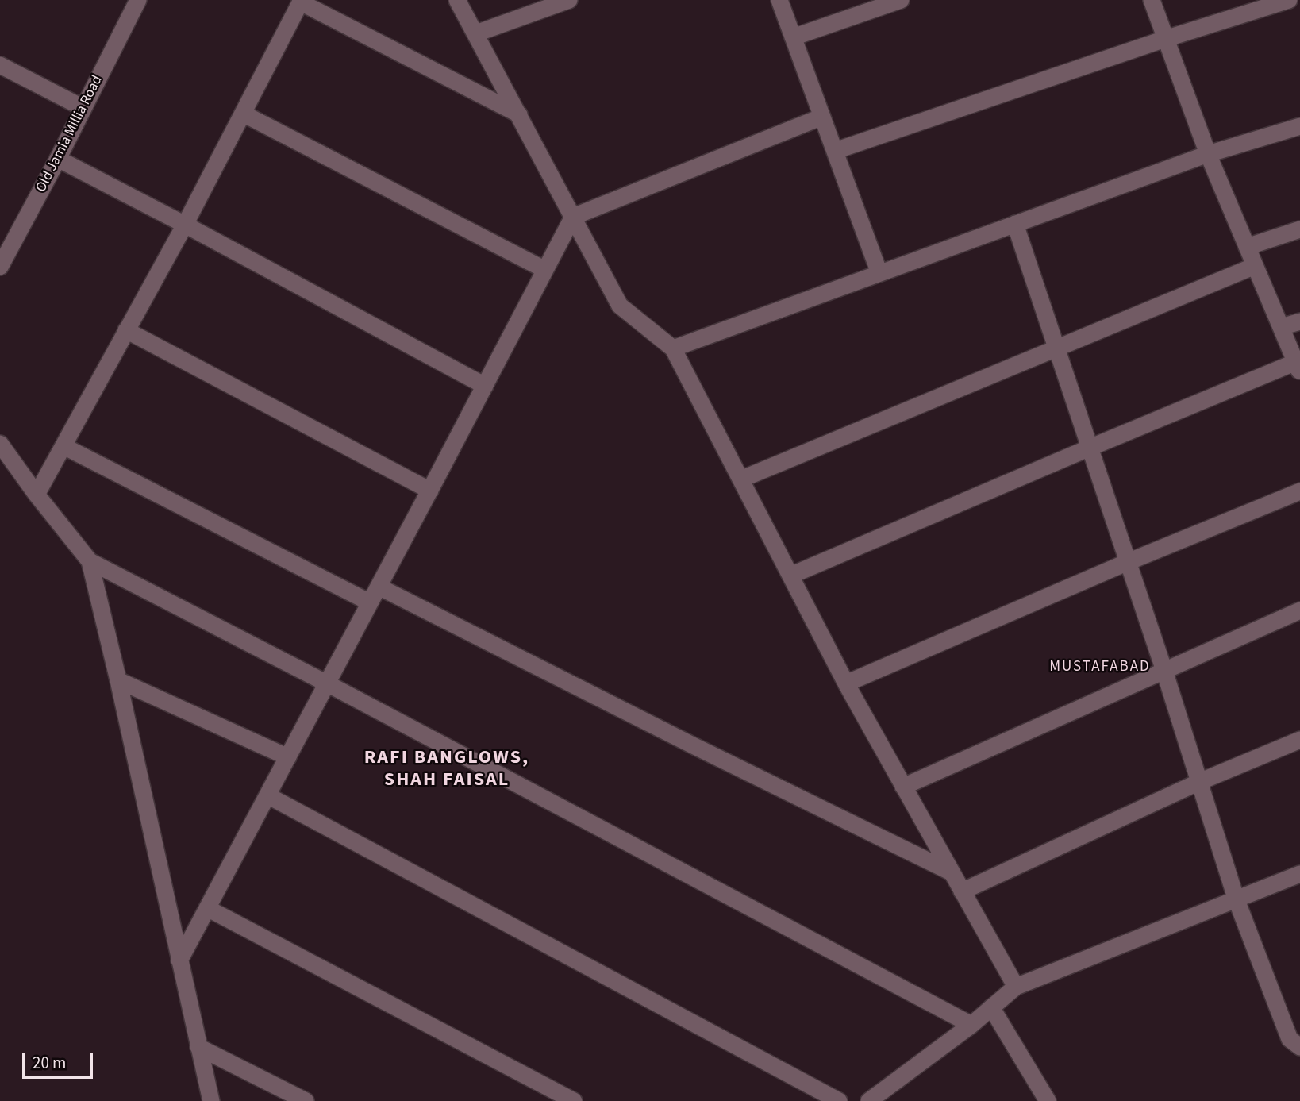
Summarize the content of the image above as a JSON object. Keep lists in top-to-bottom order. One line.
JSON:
{"streets":{"street":["Old Jamia Millia Road"]},"districts":["MUSTAFABAD","RAFI BANGLOWS, SHAH FAISAL"],"scale_bar":"20 m"}
